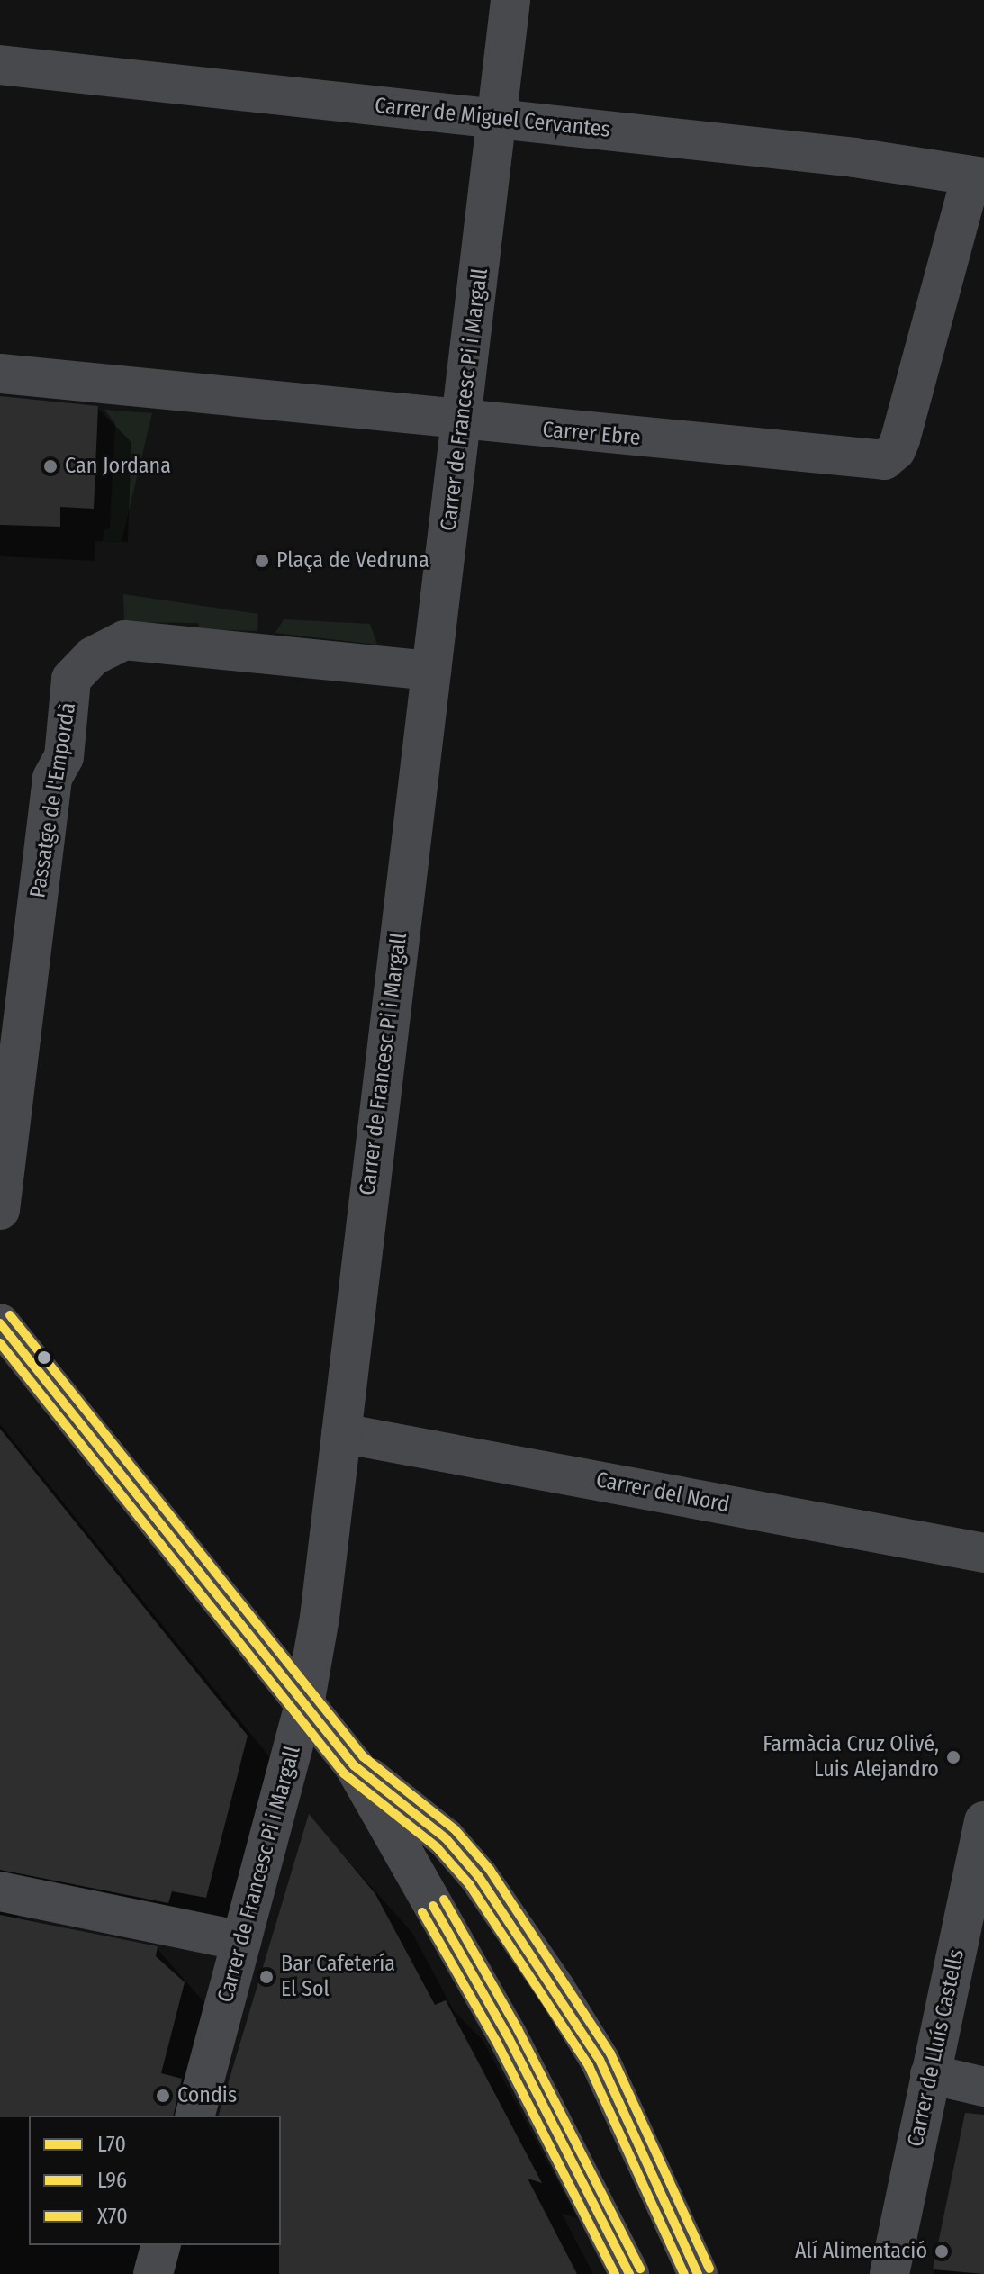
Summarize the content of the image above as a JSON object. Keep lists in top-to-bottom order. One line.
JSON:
{"streets":{"street":["Carrer de Miguel Cervantes","Carrer de Francesc Pi i Margall","Carrer Ebre","Passatge de l'Empordà","Carrer del Nord","Carrer de Lluís Castells"]},"crossings":[["Carrer de Miguel Cervantes","Carrer de Francesc Pi i Margall"],["Carrer de Miguel Cervantes","Carrer Ebre"],["Carrer de Francesc Pi i Margall","Carrer Ebre"],["Carrer de Francesc Pi i Margall","Passatge de l'Empordà"],["Carrer de Francesc Pi i Margall","Carrer del Nord"]],"places":["Can Jordana","Plaça de Vedruna","Farmàcia Cruz Olivé, Luis Alejandro","Bar Cafetería El Sol","Condis","Alí Alimentació"],"lines":["transit line X70","transit line L70","transit line L96"],"legend":["L70","L96","X70"]}
